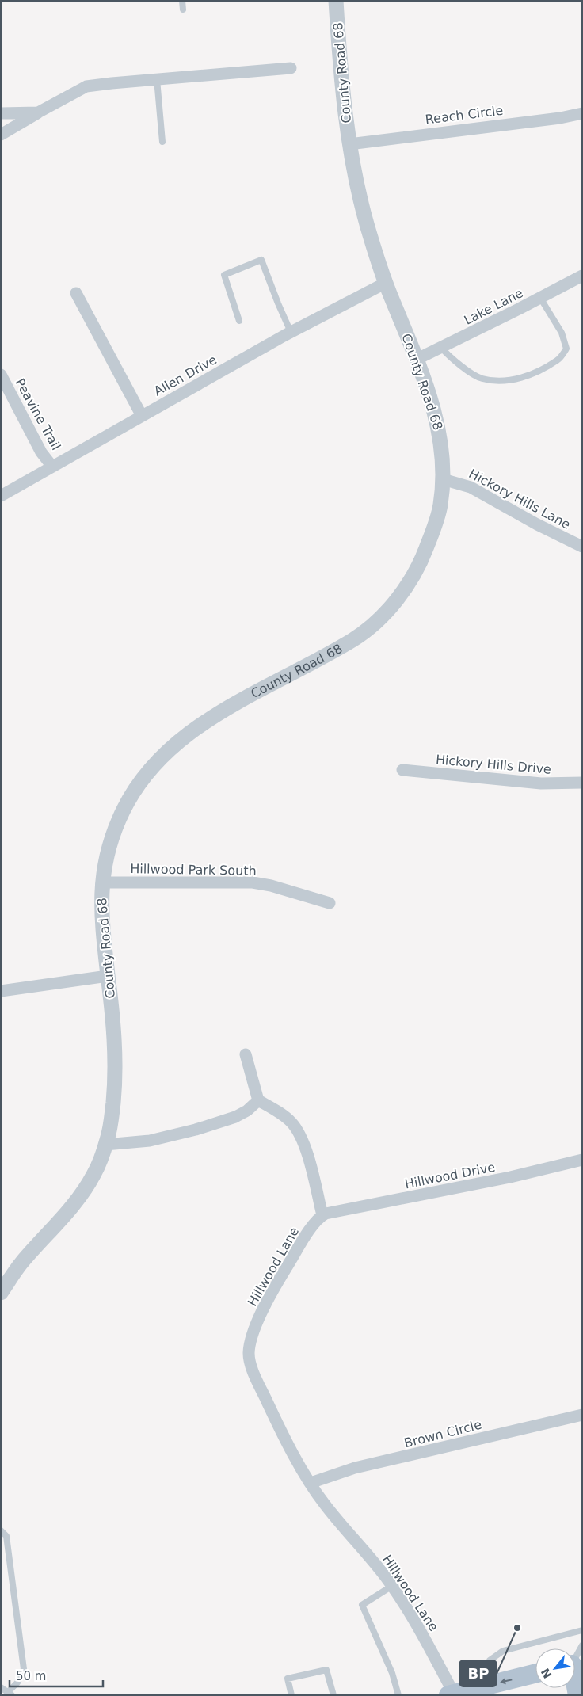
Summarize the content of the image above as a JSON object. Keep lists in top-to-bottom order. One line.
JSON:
{"streets":{"street":["County Road 68","Reach Circle","Lake Lane","Allen Drive","Peavine Trail","Hickory Hills Lane","Hickory Hills Drive","Hillwood Park South","Hillwood Drive","Hillwood Lane","Brown Circle"]},"crossings":[["County Road 68","Reach Circle"],["County Road 68","Lake Lane"],["County Road 68","Allen Drive"],["County Road 68","Hickory Hills Lane"],["County Road 68","Hillwood Park South"],["Allen Drive","Peavine Trail"],["Hillwood Drive","Hillwood Lane"],["Hillwood Lane","Brown Circle"]],"places":["BP"],"scale_bar":"50 m","north":"bottom left"}
